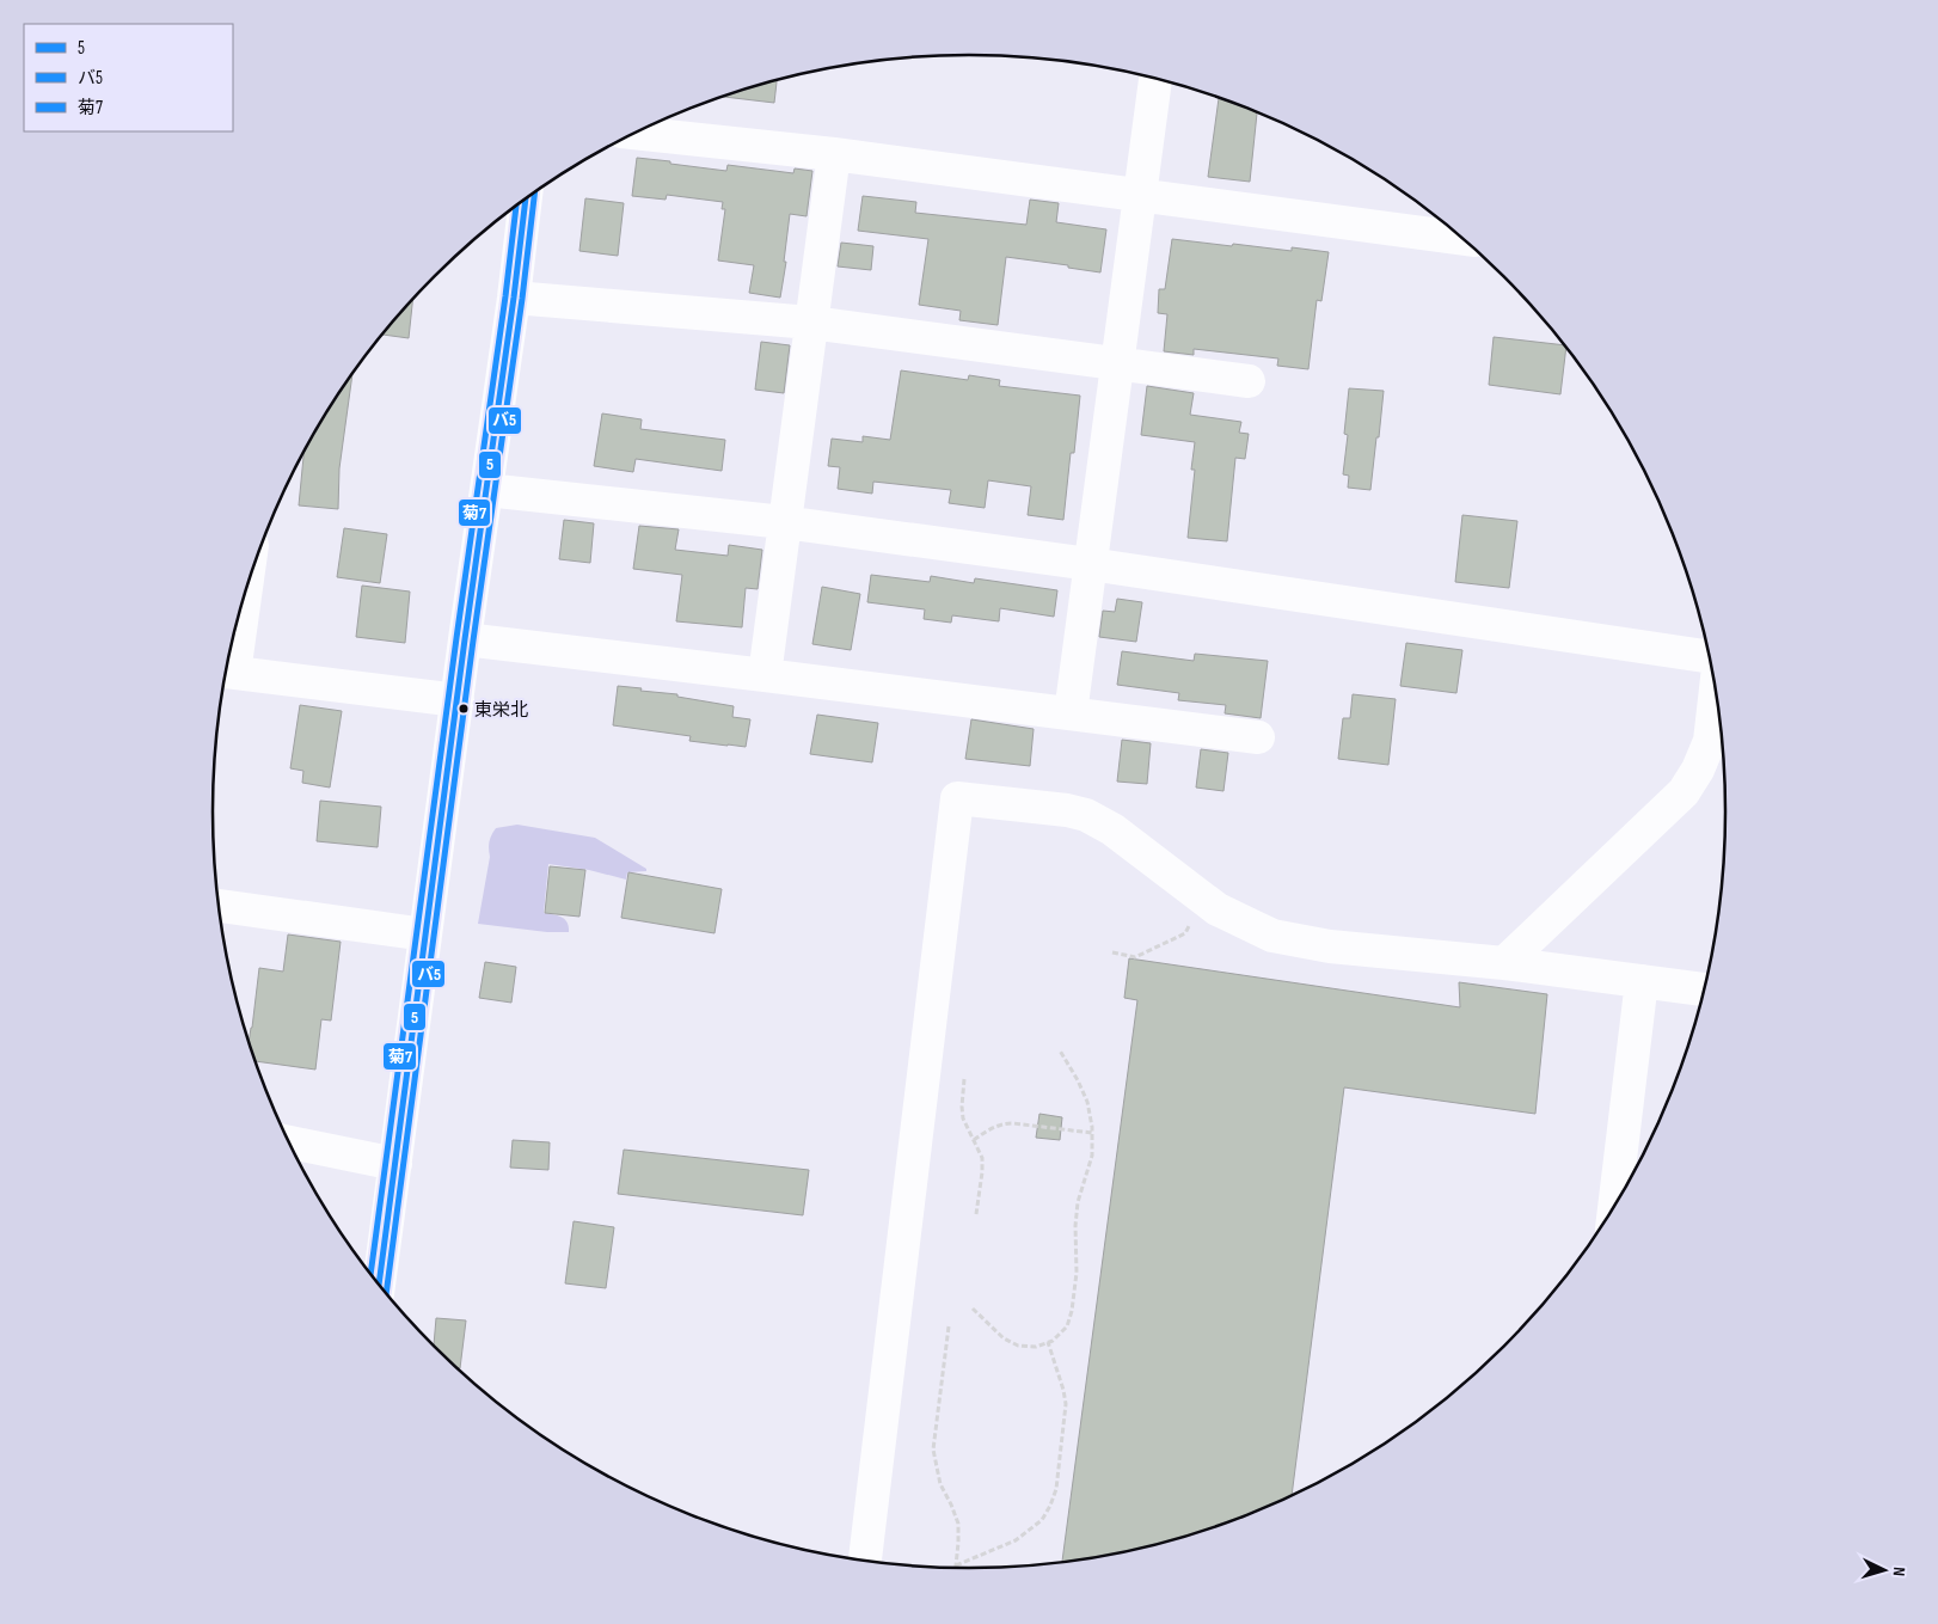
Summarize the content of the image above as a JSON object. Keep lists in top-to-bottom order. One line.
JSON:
{"places":["東栄北"],"lines":["transit line バ5","transit line 5","transit line 菊7"],"legend":["5","バ5","菊7"],"north":"right"}
